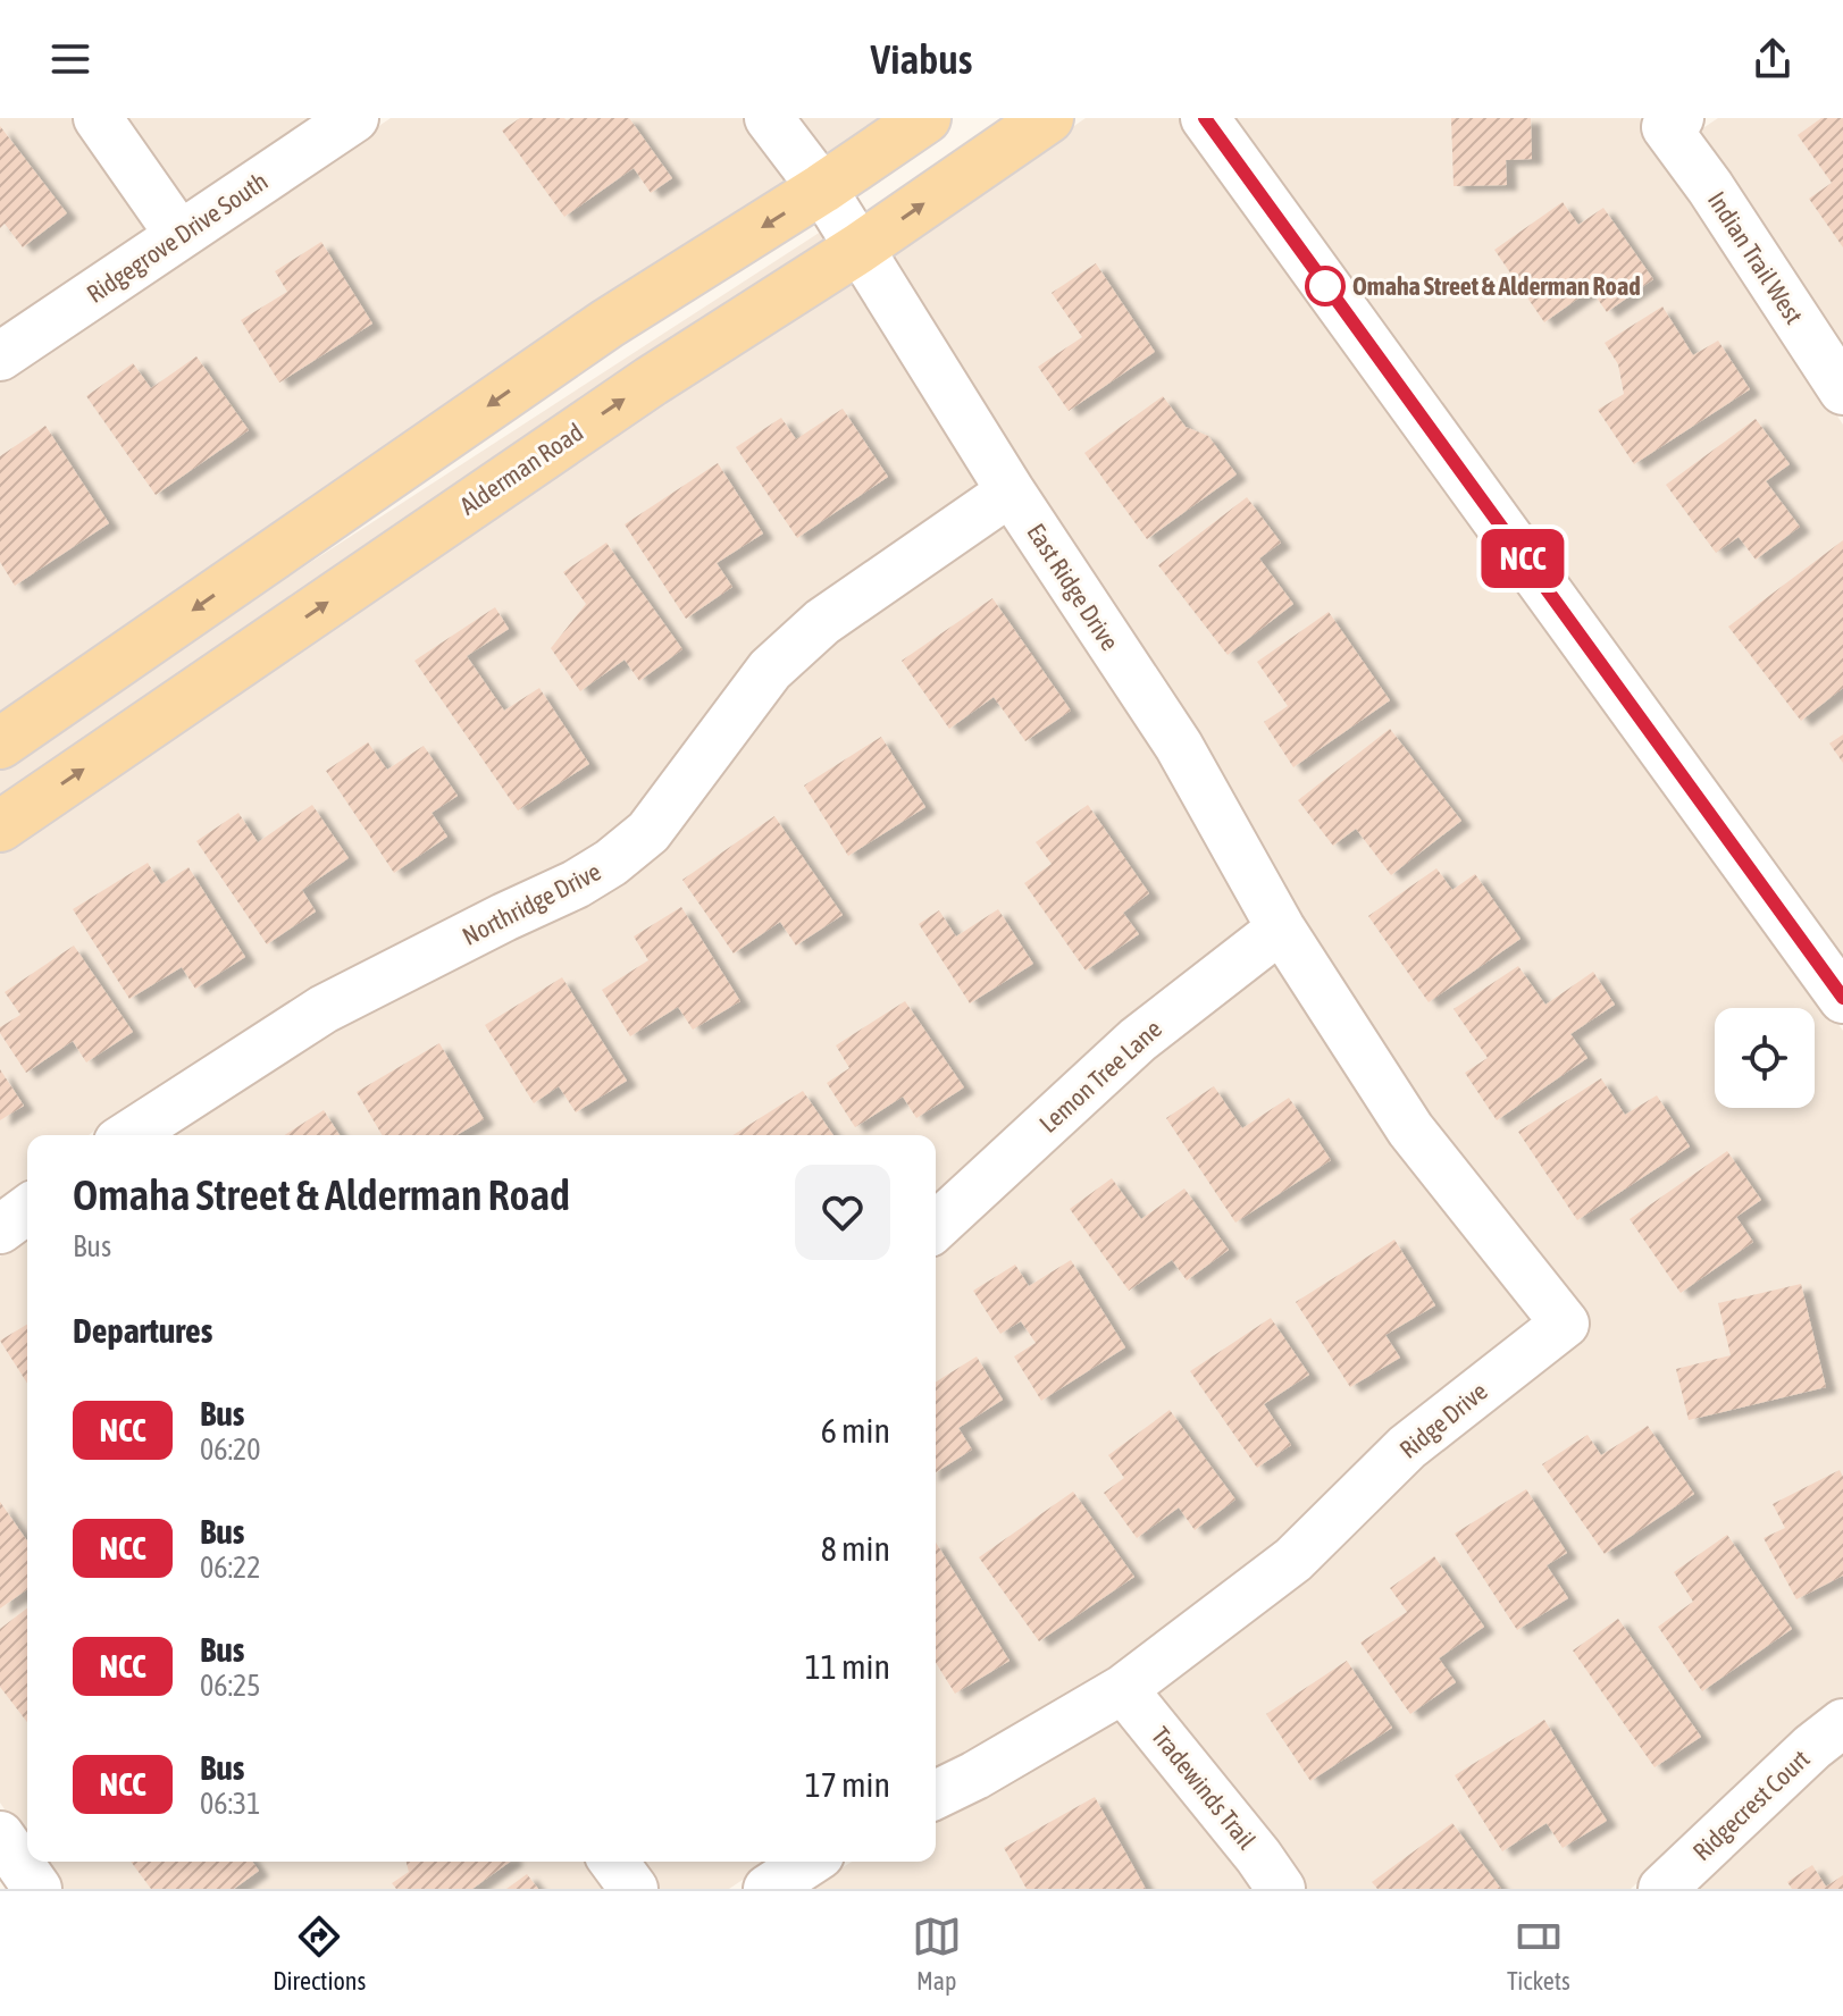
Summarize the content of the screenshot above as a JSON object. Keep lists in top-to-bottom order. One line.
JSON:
{"streets":{"main road":["Alderman Road"],"street":["Ridgegrove Drive South","Indian Trail West","East Ridge Drive","Northridge Drive","Lemon Tree Lane","Ridge Drive","Tradewinds Trail","Ridgecrest Court"]},"crossings":[["Alderman Road","East Ridge Drive"],["East Ridge Drive","Northridge Drive"],["East Ridge Drive","Lemon Tree Lane"],["East Ridge Drive","Ridge Drive"],["Lemon Tree Lane","Ridge Drive"],["Ridge Drive","Tradewinds Trail"]],"places":["Omaha Street & Alderman Road"],"lines":["bus line NCC"],"page":{"header":"Viabus","on_map":"NCC","heading":[["Omaha Street & Alderman Road","Bus"],"Departures"],"list":[{"mark":"NCC","name":"Bus","note":"06:20","value":"6 min"},{"mark":"NCC","name":"Bus","note":"06:22","value":"8 min"},{"mark":"NCC","name":"Bus","note":"06:25","value":"11 min"},{"mark":"NCC","name":"Bus","note":"06:31","value":"17 min"}],"tabs":["Directions","Map","Tickets"]}}
